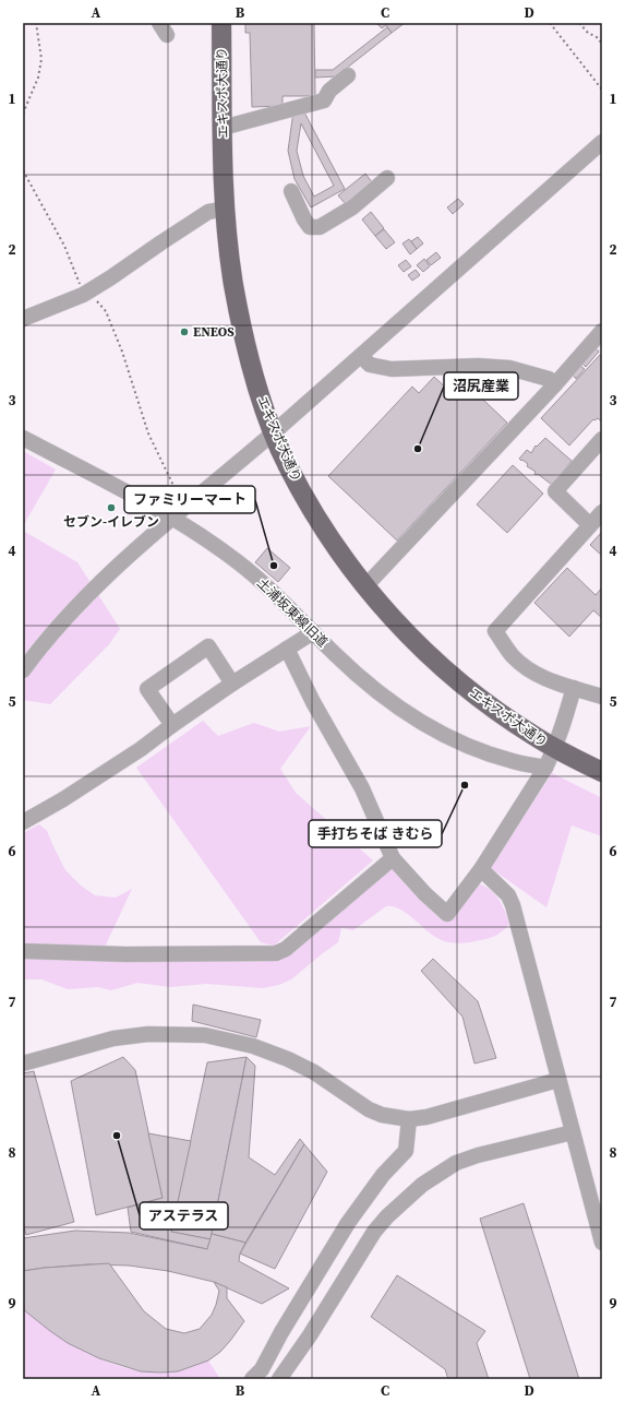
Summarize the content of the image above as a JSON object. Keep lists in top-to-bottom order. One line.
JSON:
{"streets":{"main road":["エキスポ大通り"],"street":["土浦坂東線旧道"]},"places":["ENEOS","沼尻産業","セブン-イレブン","ファミリーマート","手打ちそば きむら","アステラス"],"grid":{"columns":["A","B","C","D"],"rows":["1","2","3","4","5","6","7","8","9"]}}
